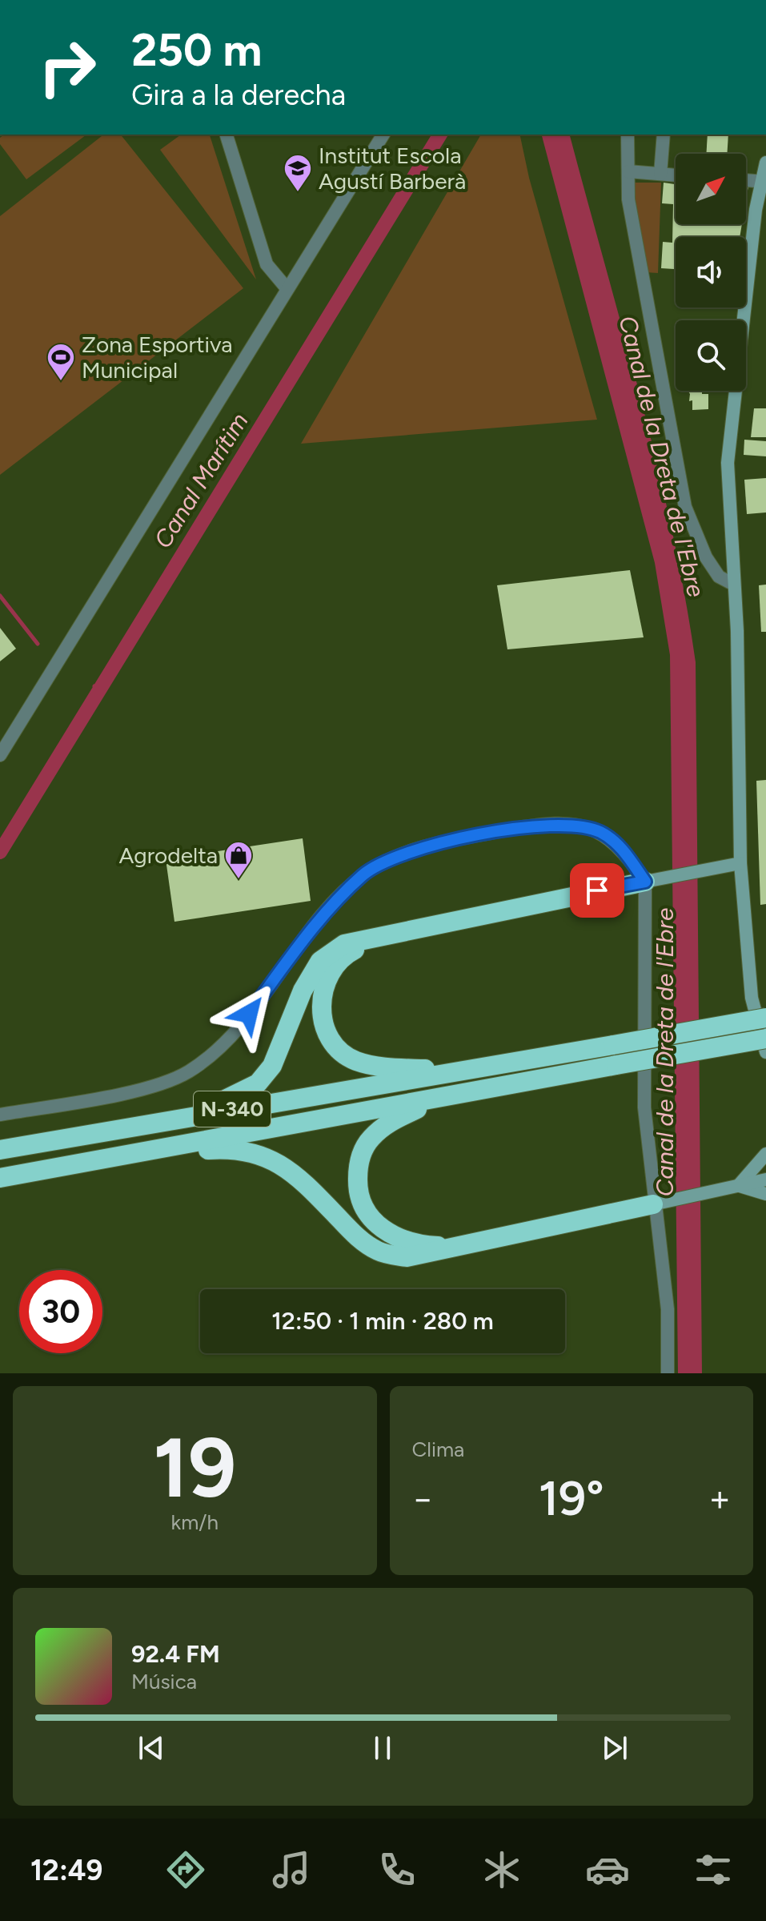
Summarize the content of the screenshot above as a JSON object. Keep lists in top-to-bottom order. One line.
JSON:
{"streets":{"highway":["N-340"]},"water":["Canal de la Dreta de l'Ebre","Canal Marítim"],"places":{"school or university":["Institut Escola Agustí Barberà"],"sports":["Zona Esportiva Municipal"],"shop":["Agrodelta"]},"north":"top right","page":{"turn":["250 m","Gira a la derecha"],"limit":"30","trip":"12:50 · 1 min · 280 m","tile":[["19","km/h"],"Clima"],"heat":["−","19°","+"],"song":["92.4 FM","Música"],"tabs":"12:49"}}
